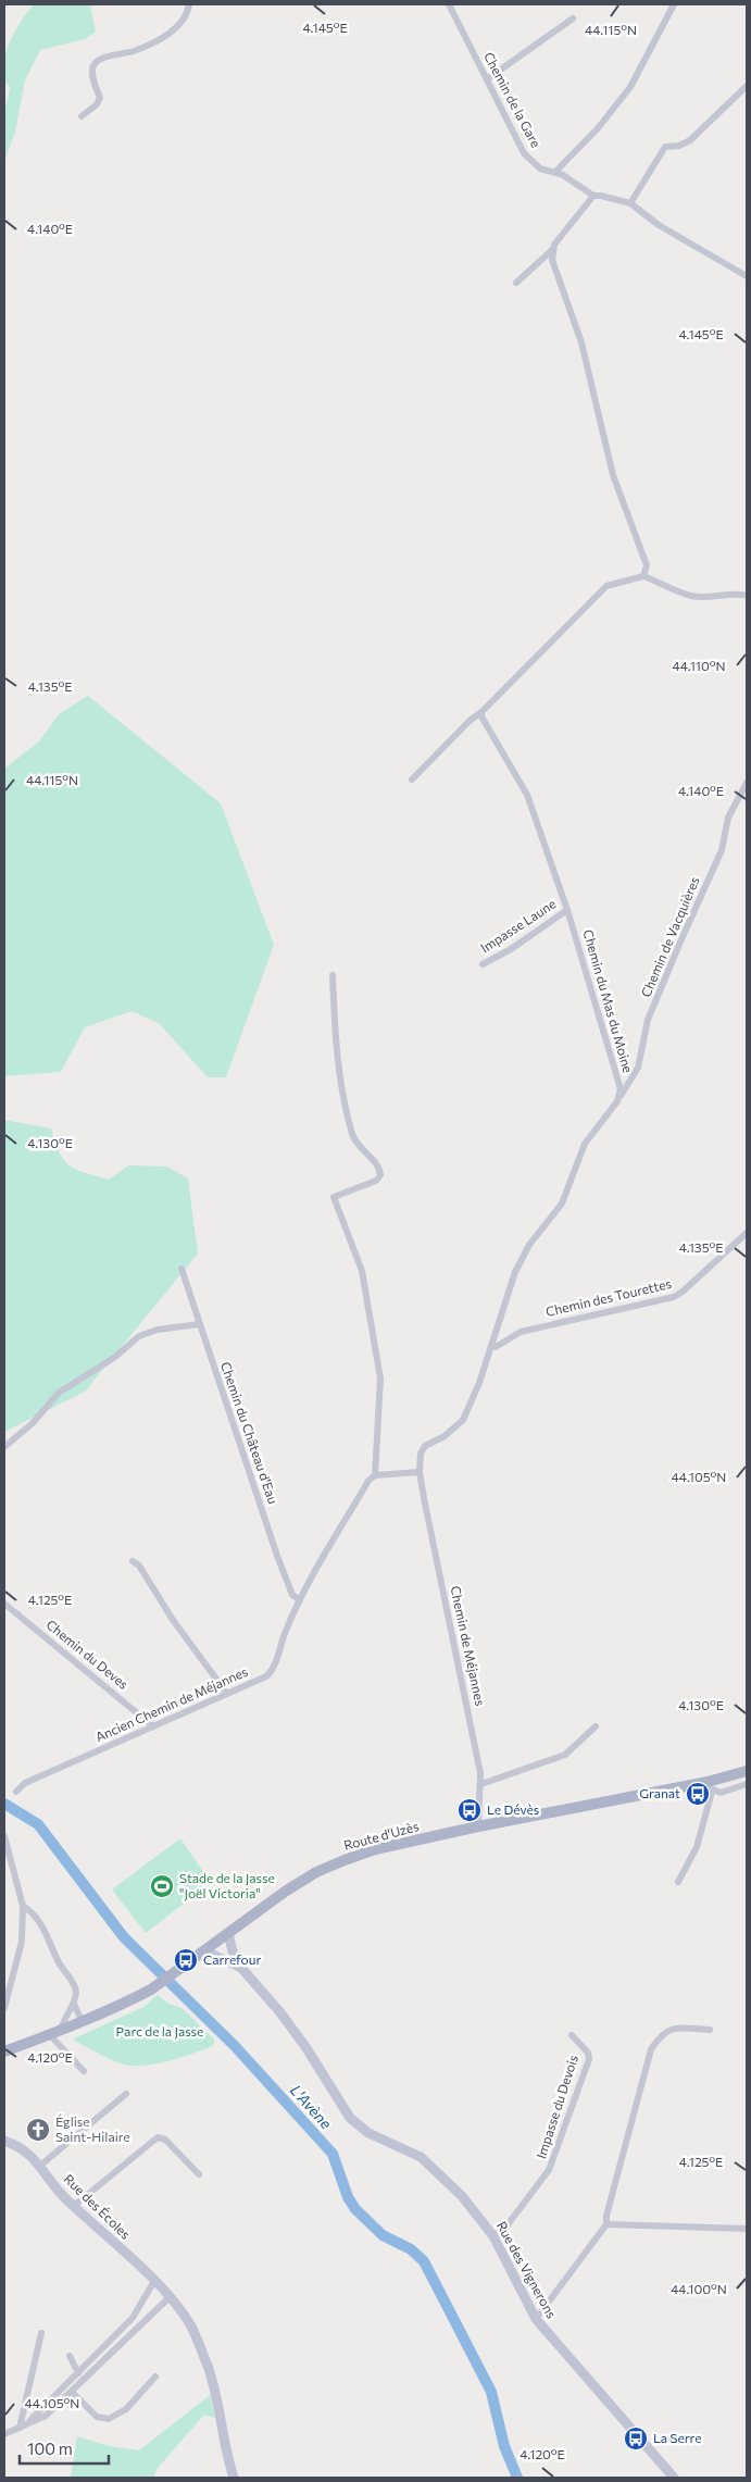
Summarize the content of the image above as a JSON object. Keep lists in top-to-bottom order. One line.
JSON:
{"streets":{"main road":["Route d'Uzès"],"street":["Chemin de la Gare","Impasse Laune","Chemin de Vacquières","Chemin du Mas du Moine","Chemin des Tourettes","Chemin du Château d'Eau","Chemin de Méjannes","Chemin du Deves","Ancien Chemin de Méjannes","Impasse du Devois","Rue des Écoles","Rue des Vignerons"]},"crossings":[["Impasse Laune","Chemin du Mas du Moine"],["Chemin de Vacquières","Chemin du Mas du Moine"],["Chemin du Château d'Eau","Ancien Chemin de Méjannes"],["Chemin de Méjannes","Route d'Uzès"],["Chemin du Deves","Ancien Chemin de Méjannes"],["Route d'Uzès","Rue des Vignerons"],["Impasse du Devois","Rue des Vignerons"]],"water":["L'Avène"],"parks":["Parc de la Jasse"],"places":{"bus stop":["Granat","Le Dévès","Carrefour","La Serre"],"sports":["Stade de la Jasse \"Joël Victoria\""],"church":["Église Saint-Hilaire"]},"scale_bar":"100 m","coordinates":["4.145°E","44.115°N","4.140°E","44.110°N","4.135°E","4.130°E","44.105°N","4.125°E","4.120°E","44.100°N"]}
